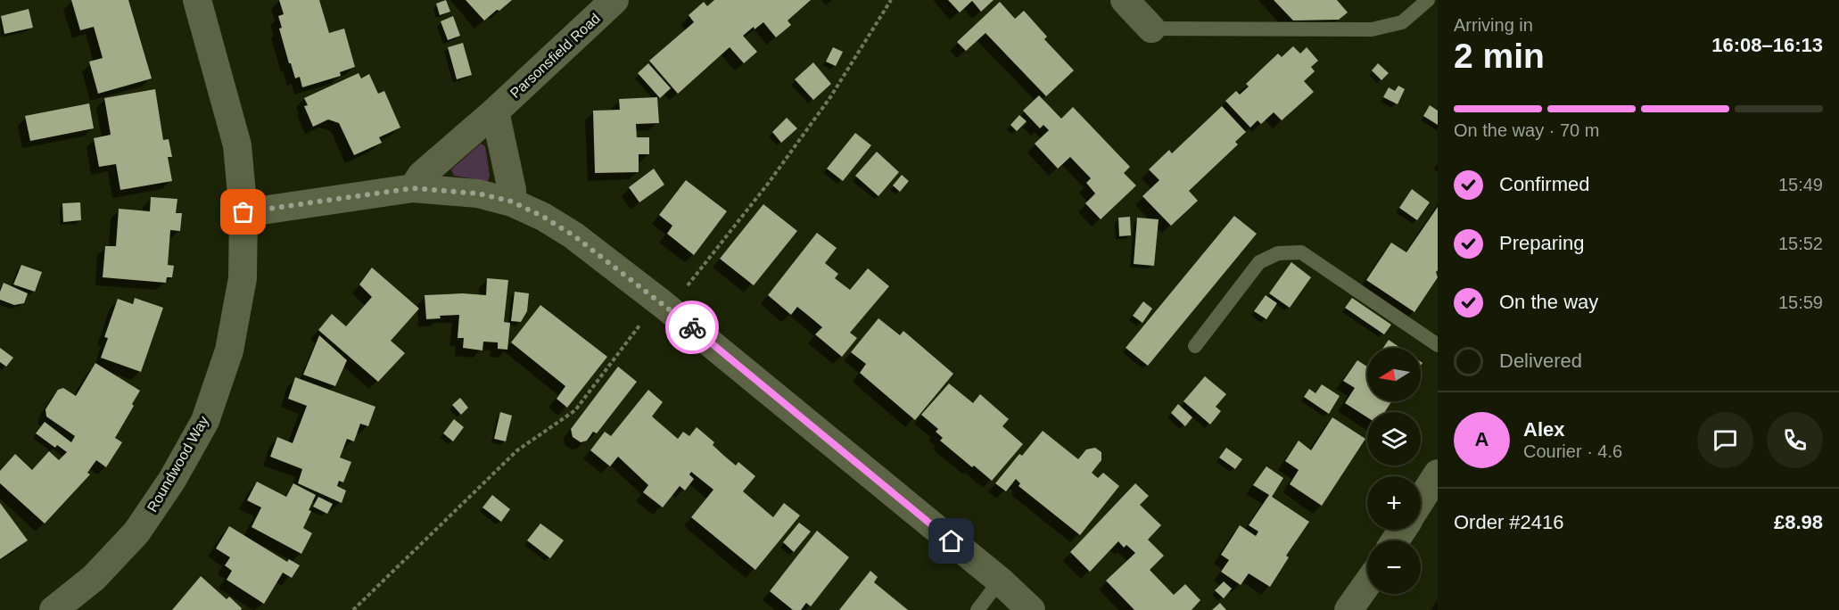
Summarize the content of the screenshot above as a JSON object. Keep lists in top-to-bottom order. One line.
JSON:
{"streets":{"street":["Parsonsfield Road","Roundwood Way"]},"north":"left","page":{"heading":["2 min","Arriving in","16:08–16:13"],"panel":["Alex","Courier · 4.6","Order #2416","£8.98"],"bar":"On the way · 70 m","list":[["Confirmed","15:49"],["Preparing","15:52"],["On the way","15:59"],"Delivered"],"map_buttons":["+","−"],"round":"A"}}
